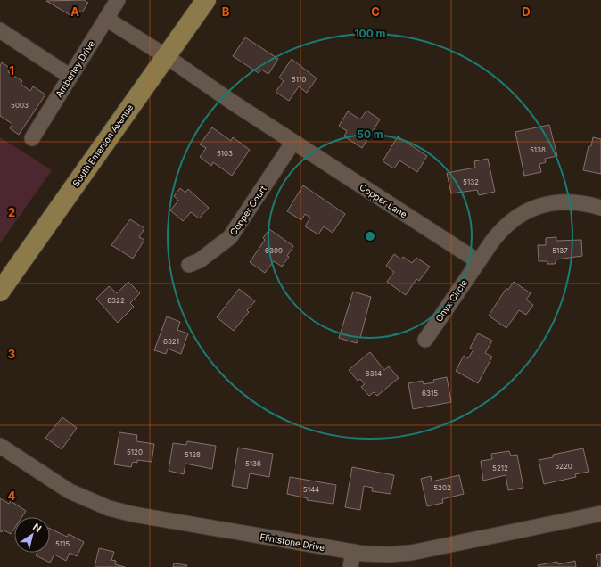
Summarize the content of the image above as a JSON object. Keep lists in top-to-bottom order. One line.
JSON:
{"streets":{"main road":["South Emerson Avenue"],"street":["Amberley Drive","Copper Lane","Copper Court","Onyx Circle","Flintstone Drive"]},"crossings":[["Amberley Drive","Copper Lane"],["South Emerson Avenue","Copper Lane"],["Copper Lane","Copper Court"],["Copper Lane","Onyx Circle"]],"house_numbers":["5110","5003","5138","5103","5132","6309","5137","6322","6321","6314","6315","5120","5128","5136","5220","5212","5202","5144","5115"],"north":"top right","grid":{"columns":["A","B","C","D"],"rows":["1","2","3","4"]},"rings":["100 m","50 m"]}
